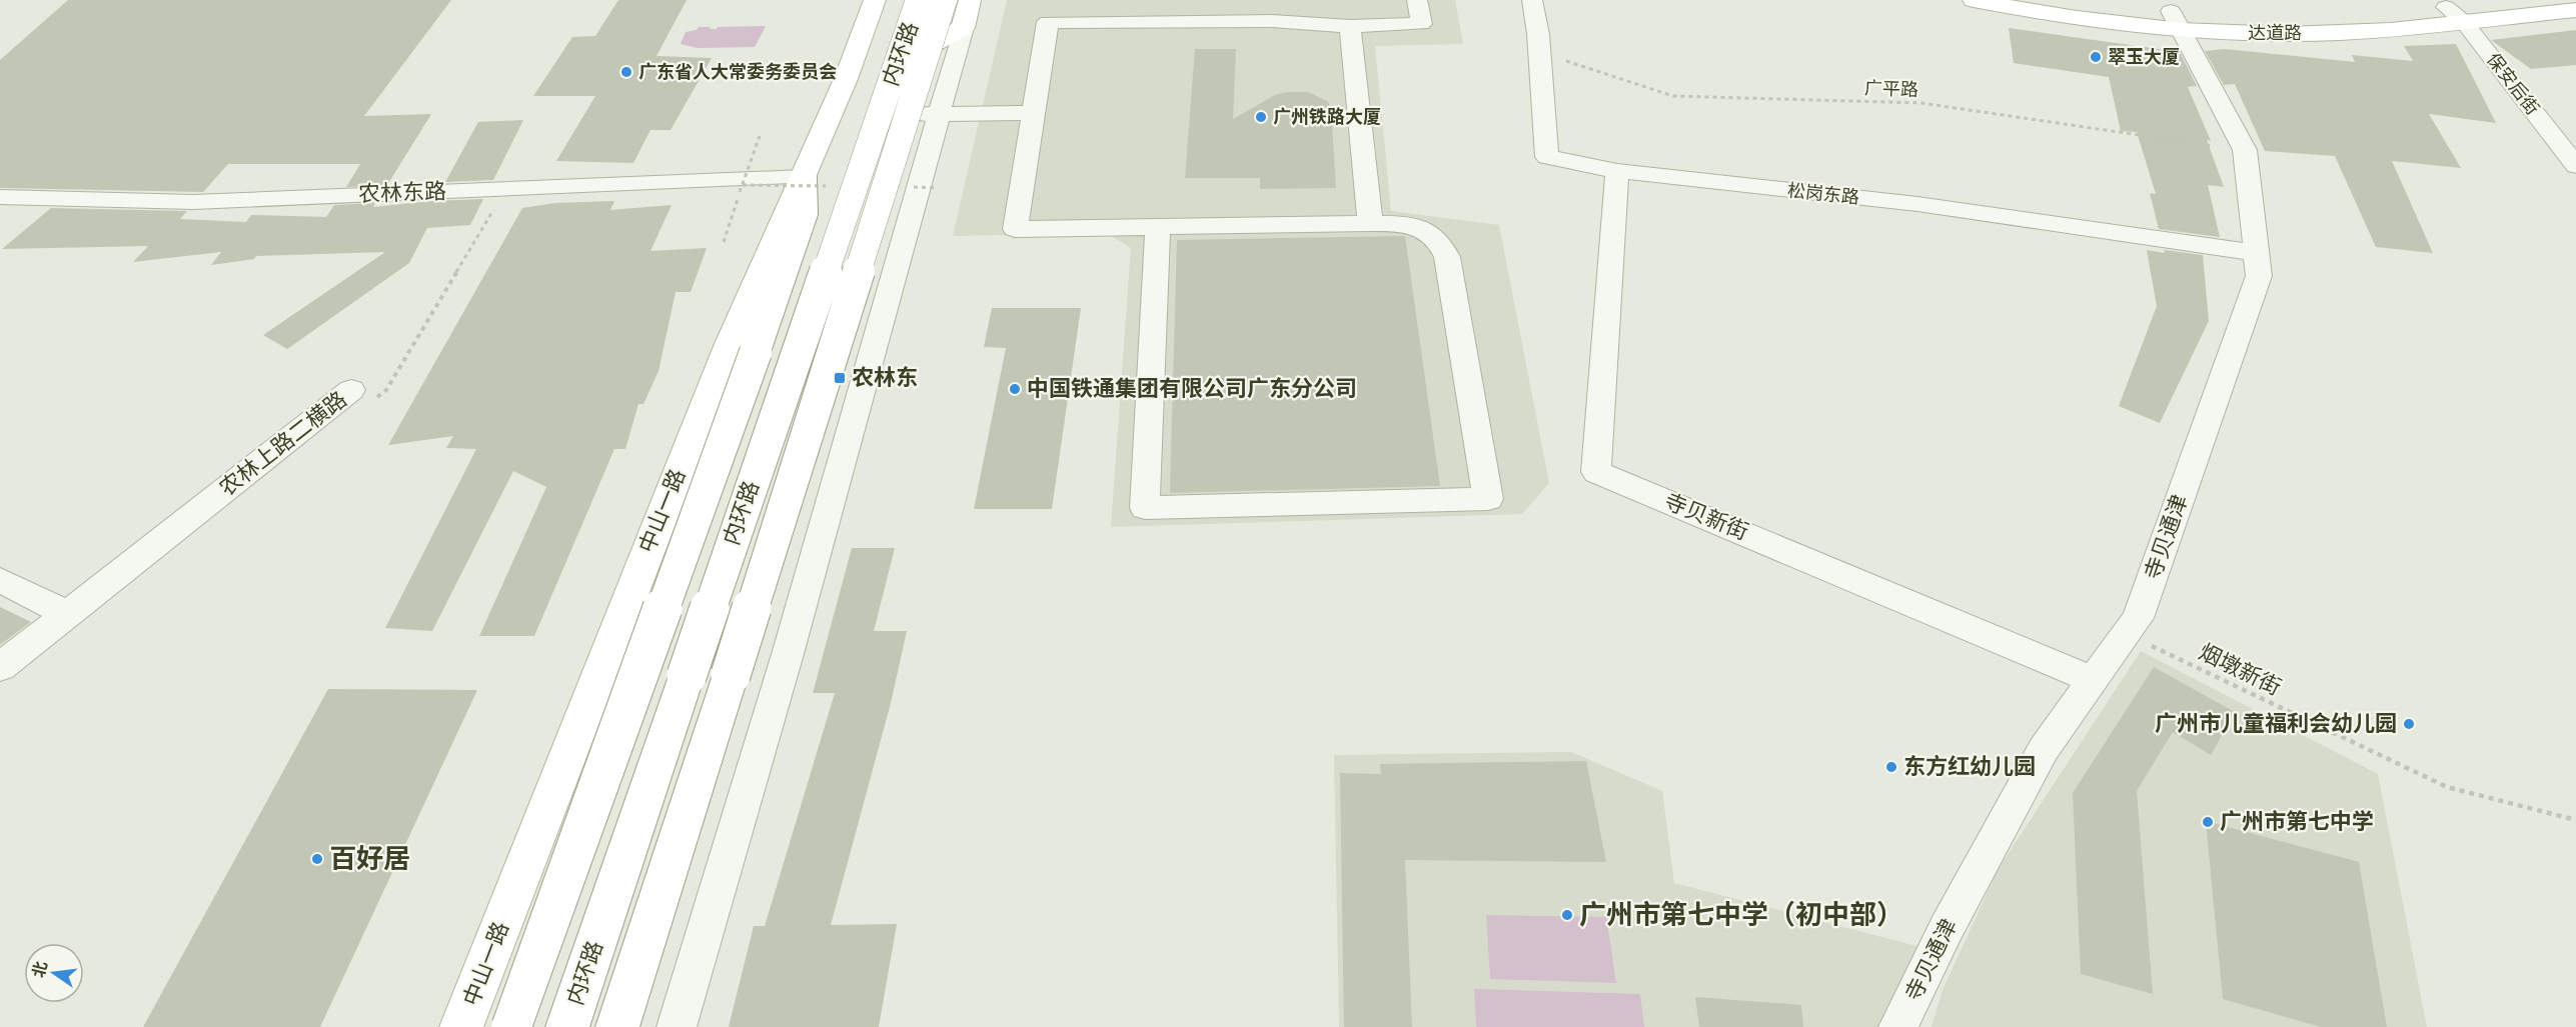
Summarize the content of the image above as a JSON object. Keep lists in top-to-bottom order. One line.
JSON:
{"streets":{"main road":["达道路","内环路","中山一路"],"street":["保安后街","农林东路","松岗东路","农林上路二横路","寺贝新街","寺贝通津"],"path":["广平路","烟墩新街"]},"crossings":[["达道路","保安后街"],["达道路","寺贝通津"],["广平路","松岗东路"],["广平路","寺贝通津"],["农林东路","农林上路二横路"],["农林东路","中山一路"],["松岗东路","寺贝新街"],["松岗东路","寺贝通津"],["寺贝新街","寺贝通津"],["寺贝通津","烟墩新街"]],"places":{"other":["翠玉大厦","广东省人大常委务委员会","广州铁路大厦","中国铁通集团有限公司广东分公司","广州市儿童福利会幼儿园","东方红幼儿园","广州市第七中学","百好居","广州市第七中学（初中部）"],"transit":["农林东"]},"north":"left"}
